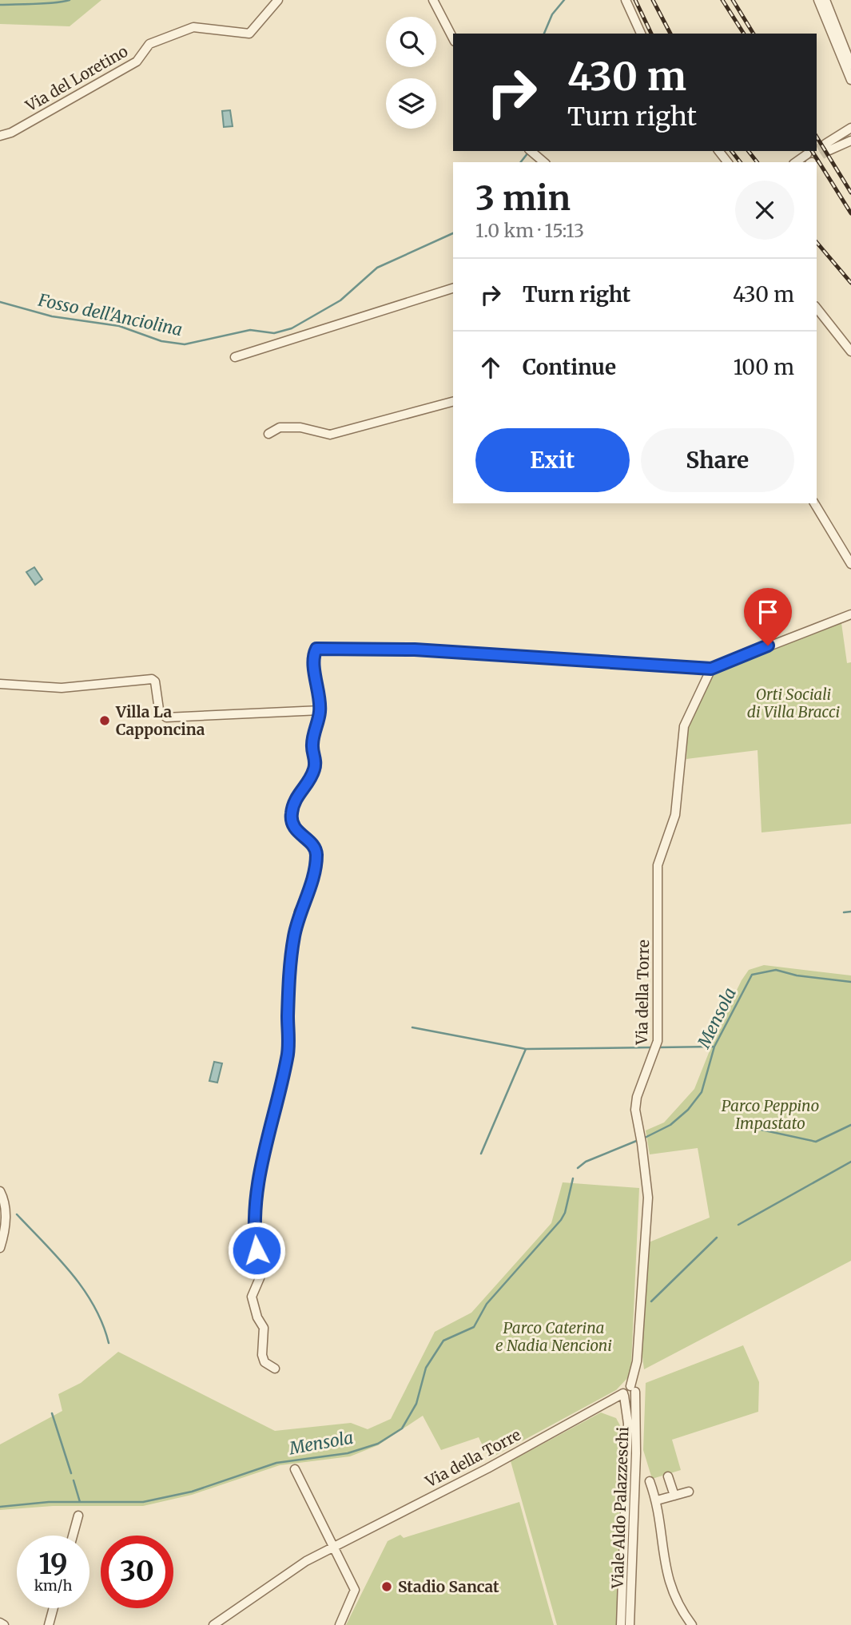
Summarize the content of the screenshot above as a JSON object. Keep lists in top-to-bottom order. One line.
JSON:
{"streets":{"street":["Via del Loretino","Via della Torre","Viale Aldo Palazzeschi"]},"crossings":[["Via della Torre","Viale Aldo Palazzeschi"]],"water":["Fosso dell'Anciolina","Mensola"],"parks":["Orti Sociali di Villa Bracci","Parco Peppino Impastato","Parco Caterina e Nadia Nencioni"],"places":["Villa La Capponcina","Stadio Sancat"],"page":{"turn":["430 m","Turn right"],"heading":["3 min","1.0 km · 15:13"],"list":[{"name":"Turn right","value":"430 m"},{"name":"Continue","value":"100 m"}],"buttons":["Exit","Share"],"speed":"19 km/h","limit":"30"}}
